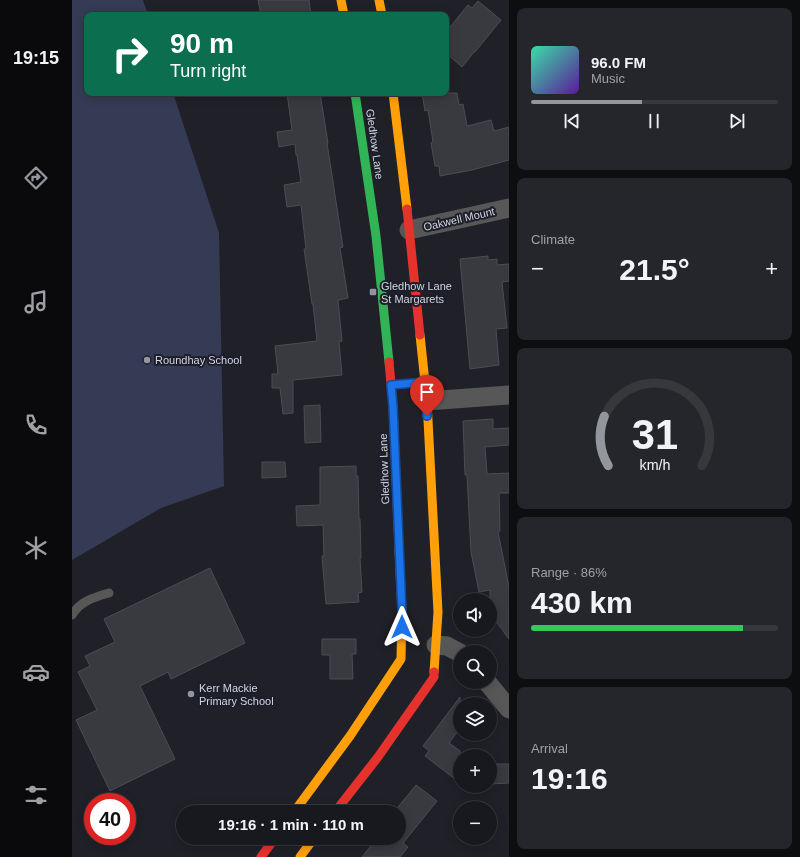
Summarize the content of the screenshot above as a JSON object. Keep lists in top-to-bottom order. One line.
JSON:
{"streets":{"street":["Gledhow Lane","Oakwell Mount"]},"crossings":[["Gledhow Lane","Oakwell Mount"]],"places":{"transit":["Gledhow Lane St Margarets"],"other":["Roundhay School","Kerr Mackie Primary School"]},"page":{"tabs":"19:15","turn":["90 m","Turn right"],"song":["96.0 FM","Music"],"tile":["Climate",["Range · 86%","430 km"],["Arrival","19:16"]],"heat":["−","21.5°","+"],"map_buttons":["+","−"],"limit":"40","trip":"19:16 · 1 min · 110 m","gauge":["31","km/h"]}}
